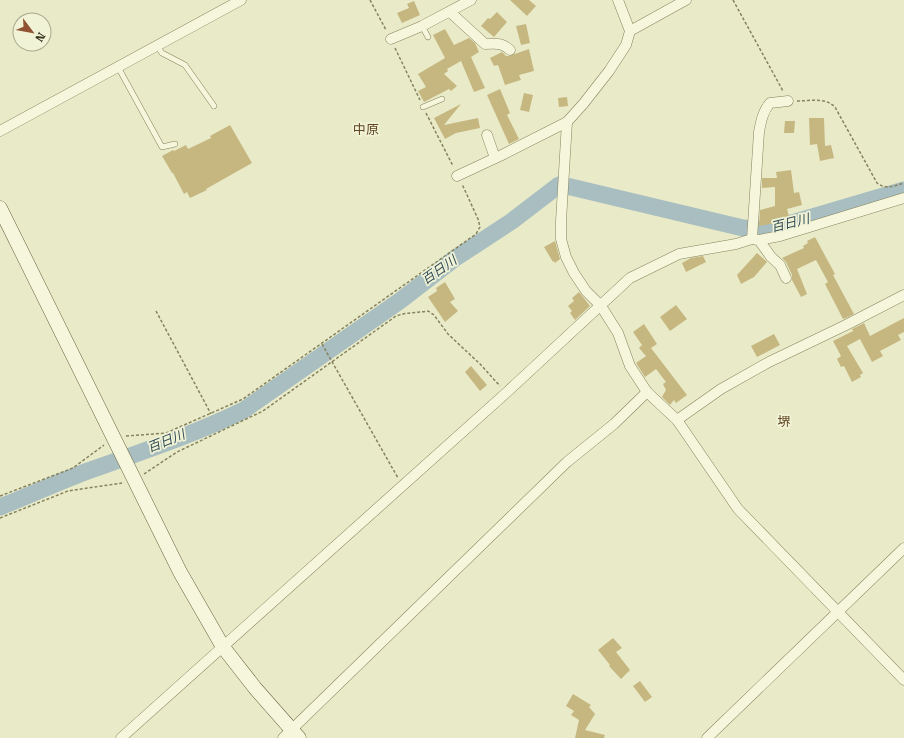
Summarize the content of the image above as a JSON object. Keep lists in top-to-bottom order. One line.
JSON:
{"districts":["中原","堺"],"water":["百日川"],"north":"bottom right"}
